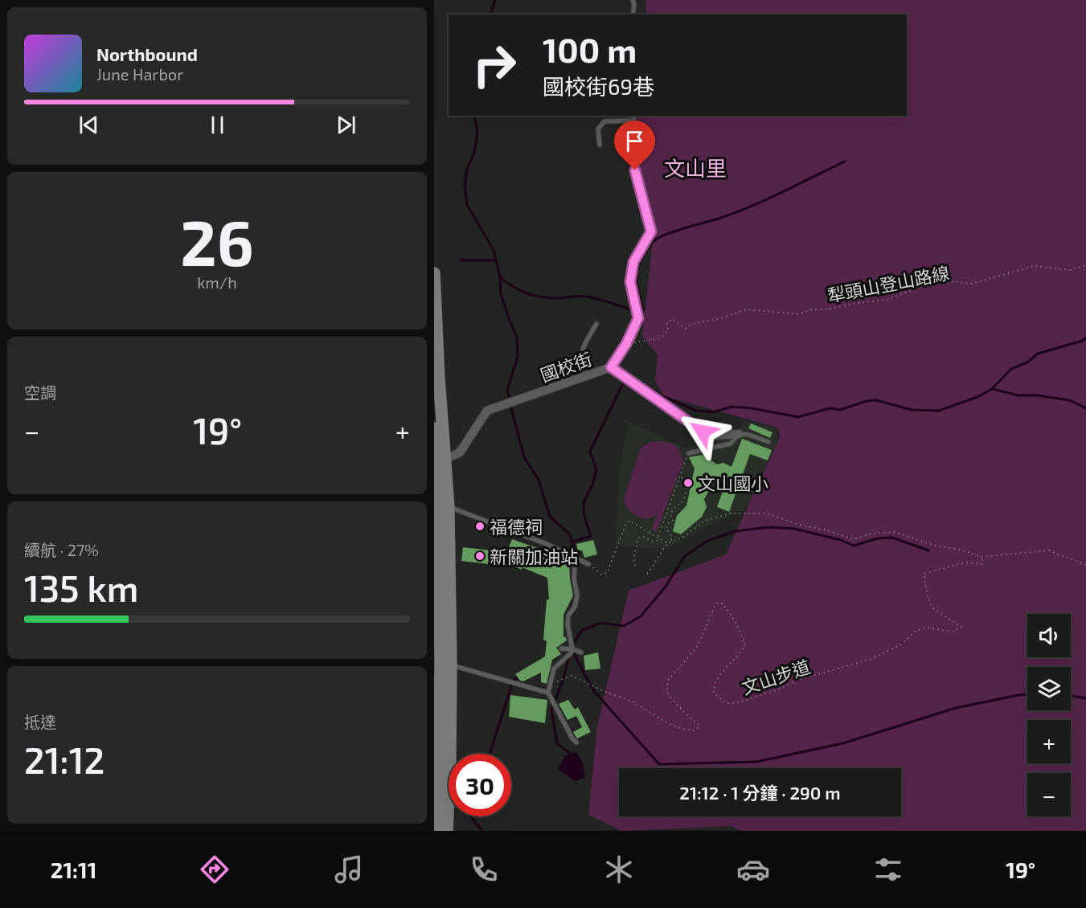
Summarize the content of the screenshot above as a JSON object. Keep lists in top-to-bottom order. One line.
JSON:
{"streets":{"street":["國校街"],"path":["犁頭山登山路線","文山步道"]},"districts":["文山里"],"places":["文山國小","福德祠","新關加油站"],"page":{"turn":["100 m","國校街69巷"],"song":["Northbound","June Harbor"],"tile":[["26","km/h"],"空調",["續航 · 27%","135 km"],["抵達","21:12"]],"heat":["−","19°","+"],"map_buttons":["+","−"],"limit":"30","trip":"21:12 · 1 分鐘 · 290 m","tabs":["21:11","19°"]}}
